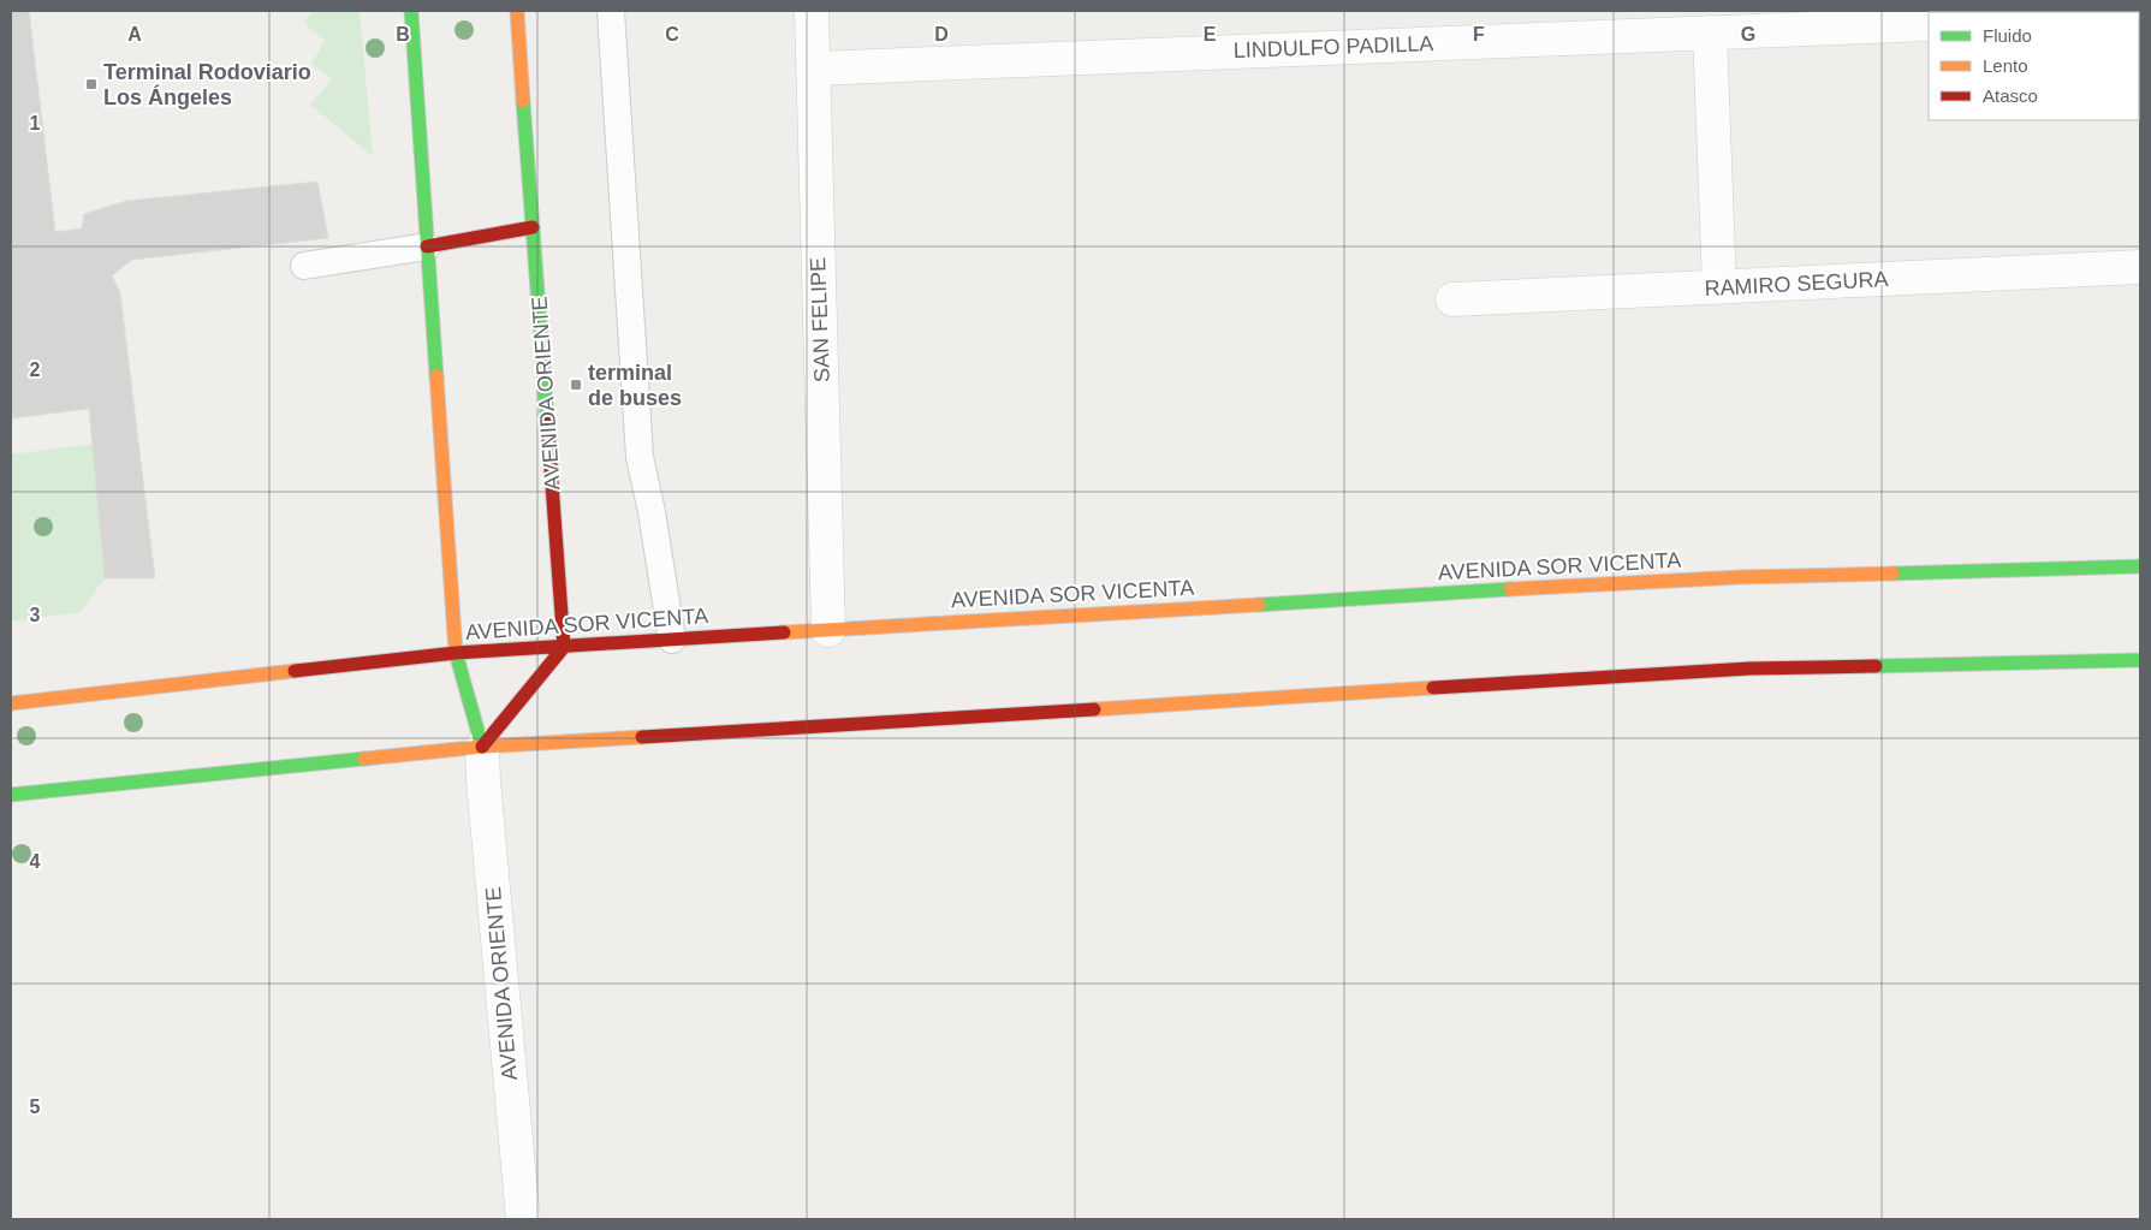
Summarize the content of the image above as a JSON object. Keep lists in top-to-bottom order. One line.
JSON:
{"streets":{"main road":["AVENIDA ORIENTE","AVENIDA SOR VICENTA"],"street":["LINDULFO PADILLA","RAMIRO SEGURA","SAN FELIPE"]},"crossings":[["LINDULFO PADILLA","SAN FELIPE"],["SAN FELIPE","AVENIDA SOR VICENTA"],["AVENIDA ORIENTE","AVENIDA SOR VICENTA"]],"places":{"transit":["Terminal Rodoviario Los Ángeles","terminal de buses"]},"legend":["Fluido","Lento","Atasco"],"grid":{"columns":["A","B","C","D","E","F","G"],"rows":["1","2","3","4","5"]}}
